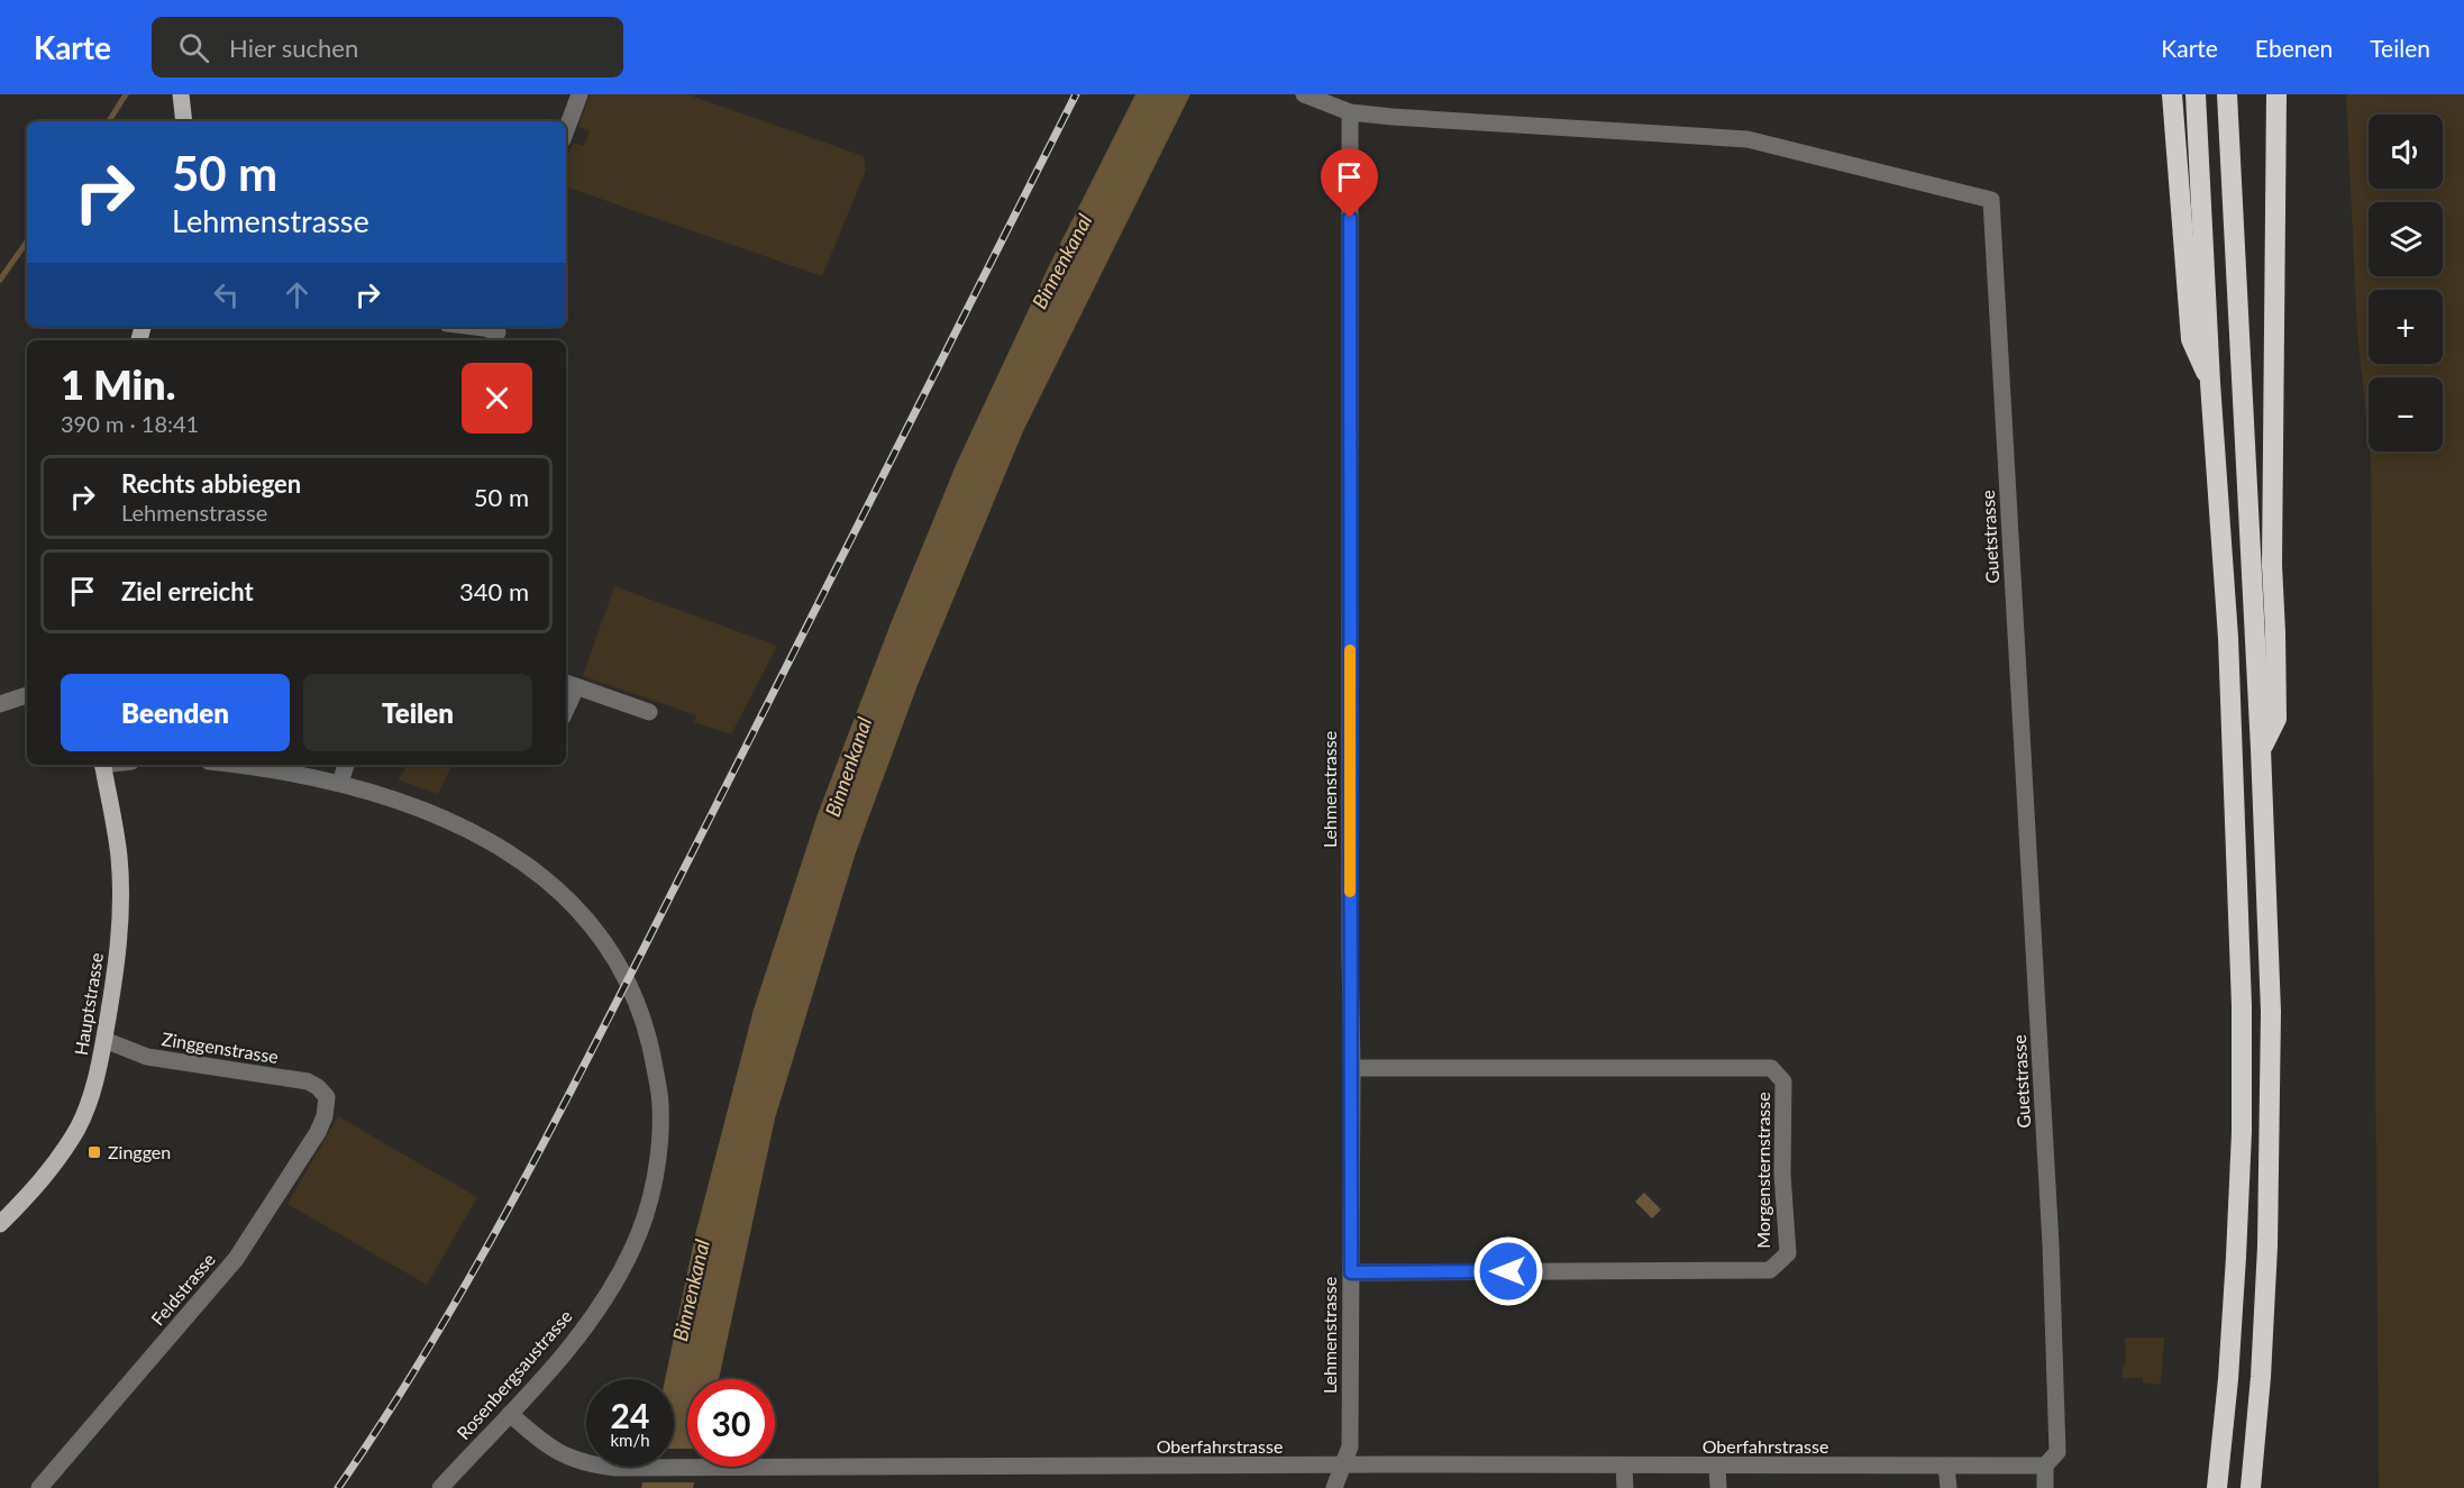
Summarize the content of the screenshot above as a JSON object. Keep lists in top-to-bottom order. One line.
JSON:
{"streets":{"main road":["Hauptstrasse"],"street":["Guetstrasse","Lehmenstrasse","Zinggenstrasse","Morgensternstrasse","Feldstrasse","Rosenbergsaustrasse","Oberfahrstrasse"]},"crossings":[["Guetstrasse","Lehmenstrasse"],["Lehmenstrasse","Morgensternstrasse"],["Lehmenstrasse","Oberfahrstrasse"],["Hauptstrasse","Zinggenstrasse"],["Zinggenstrasse","Feldstrasse"],["Rosenbergsaustrasse","Oberfahrstrasse"]],"water":["Binnenkanal"],"places":{"transit":["Zinggen"]},"page":{"header":"Karte","search":"Hier suchen","nav":["Karte","Ebenen","Teilen"],"map_buttons":["+","−"],"turn":["50 m","Lehmenstrasse"],"heading":["1 Min.","390 m · 18:41"],"list":[{"name":"Rechts abbiegen","note":"Lehmenstrasse","value":"50 m"},{"name":"Ziel erreicht","value":"340 m"}],"buttons":["Beenden","Teilen"],"speed":"24 km/h","limit":"30"}}
